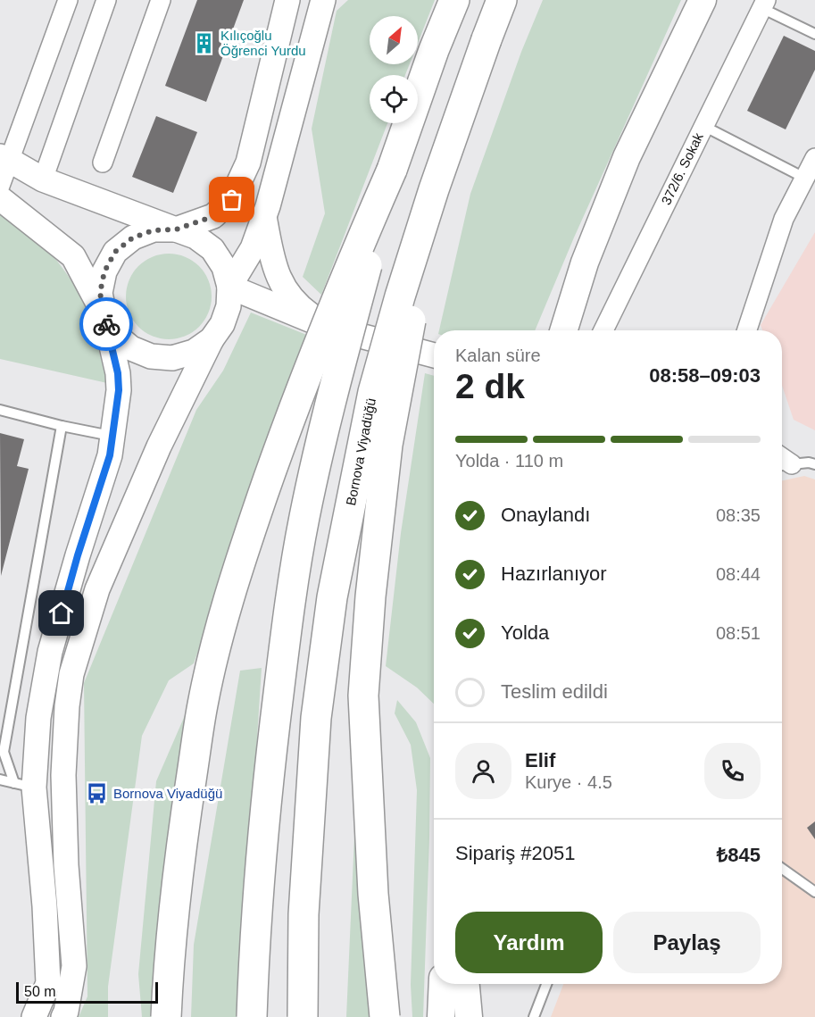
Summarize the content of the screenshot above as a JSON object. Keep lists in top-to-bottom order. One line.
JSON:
{"streets":{"highway":["Bornova Viyadüğü"],"street":["372/6. Sokak"]},"places":{"building":["Kılıçoğlu Öğrenci Yurdu"],"bus stop":["Bornova Viyadüğü"]},"scale_bar":"50 m","north":"top right","page":{"heading":["2 dk","Kalan süre","08:58–09:03"],"panel":["Elif","Kurye · 4.5","Sipariş #2051","₺845"],"bar":"Yolda · 110 m","list":[["Onaylandı","08:35"],["Hazırlanıyor","08:44"],["Yolda","08:51"],"Teslim edildi"],"buttons":["Yardım","Paylaş"],"scale":"50 m"}}
